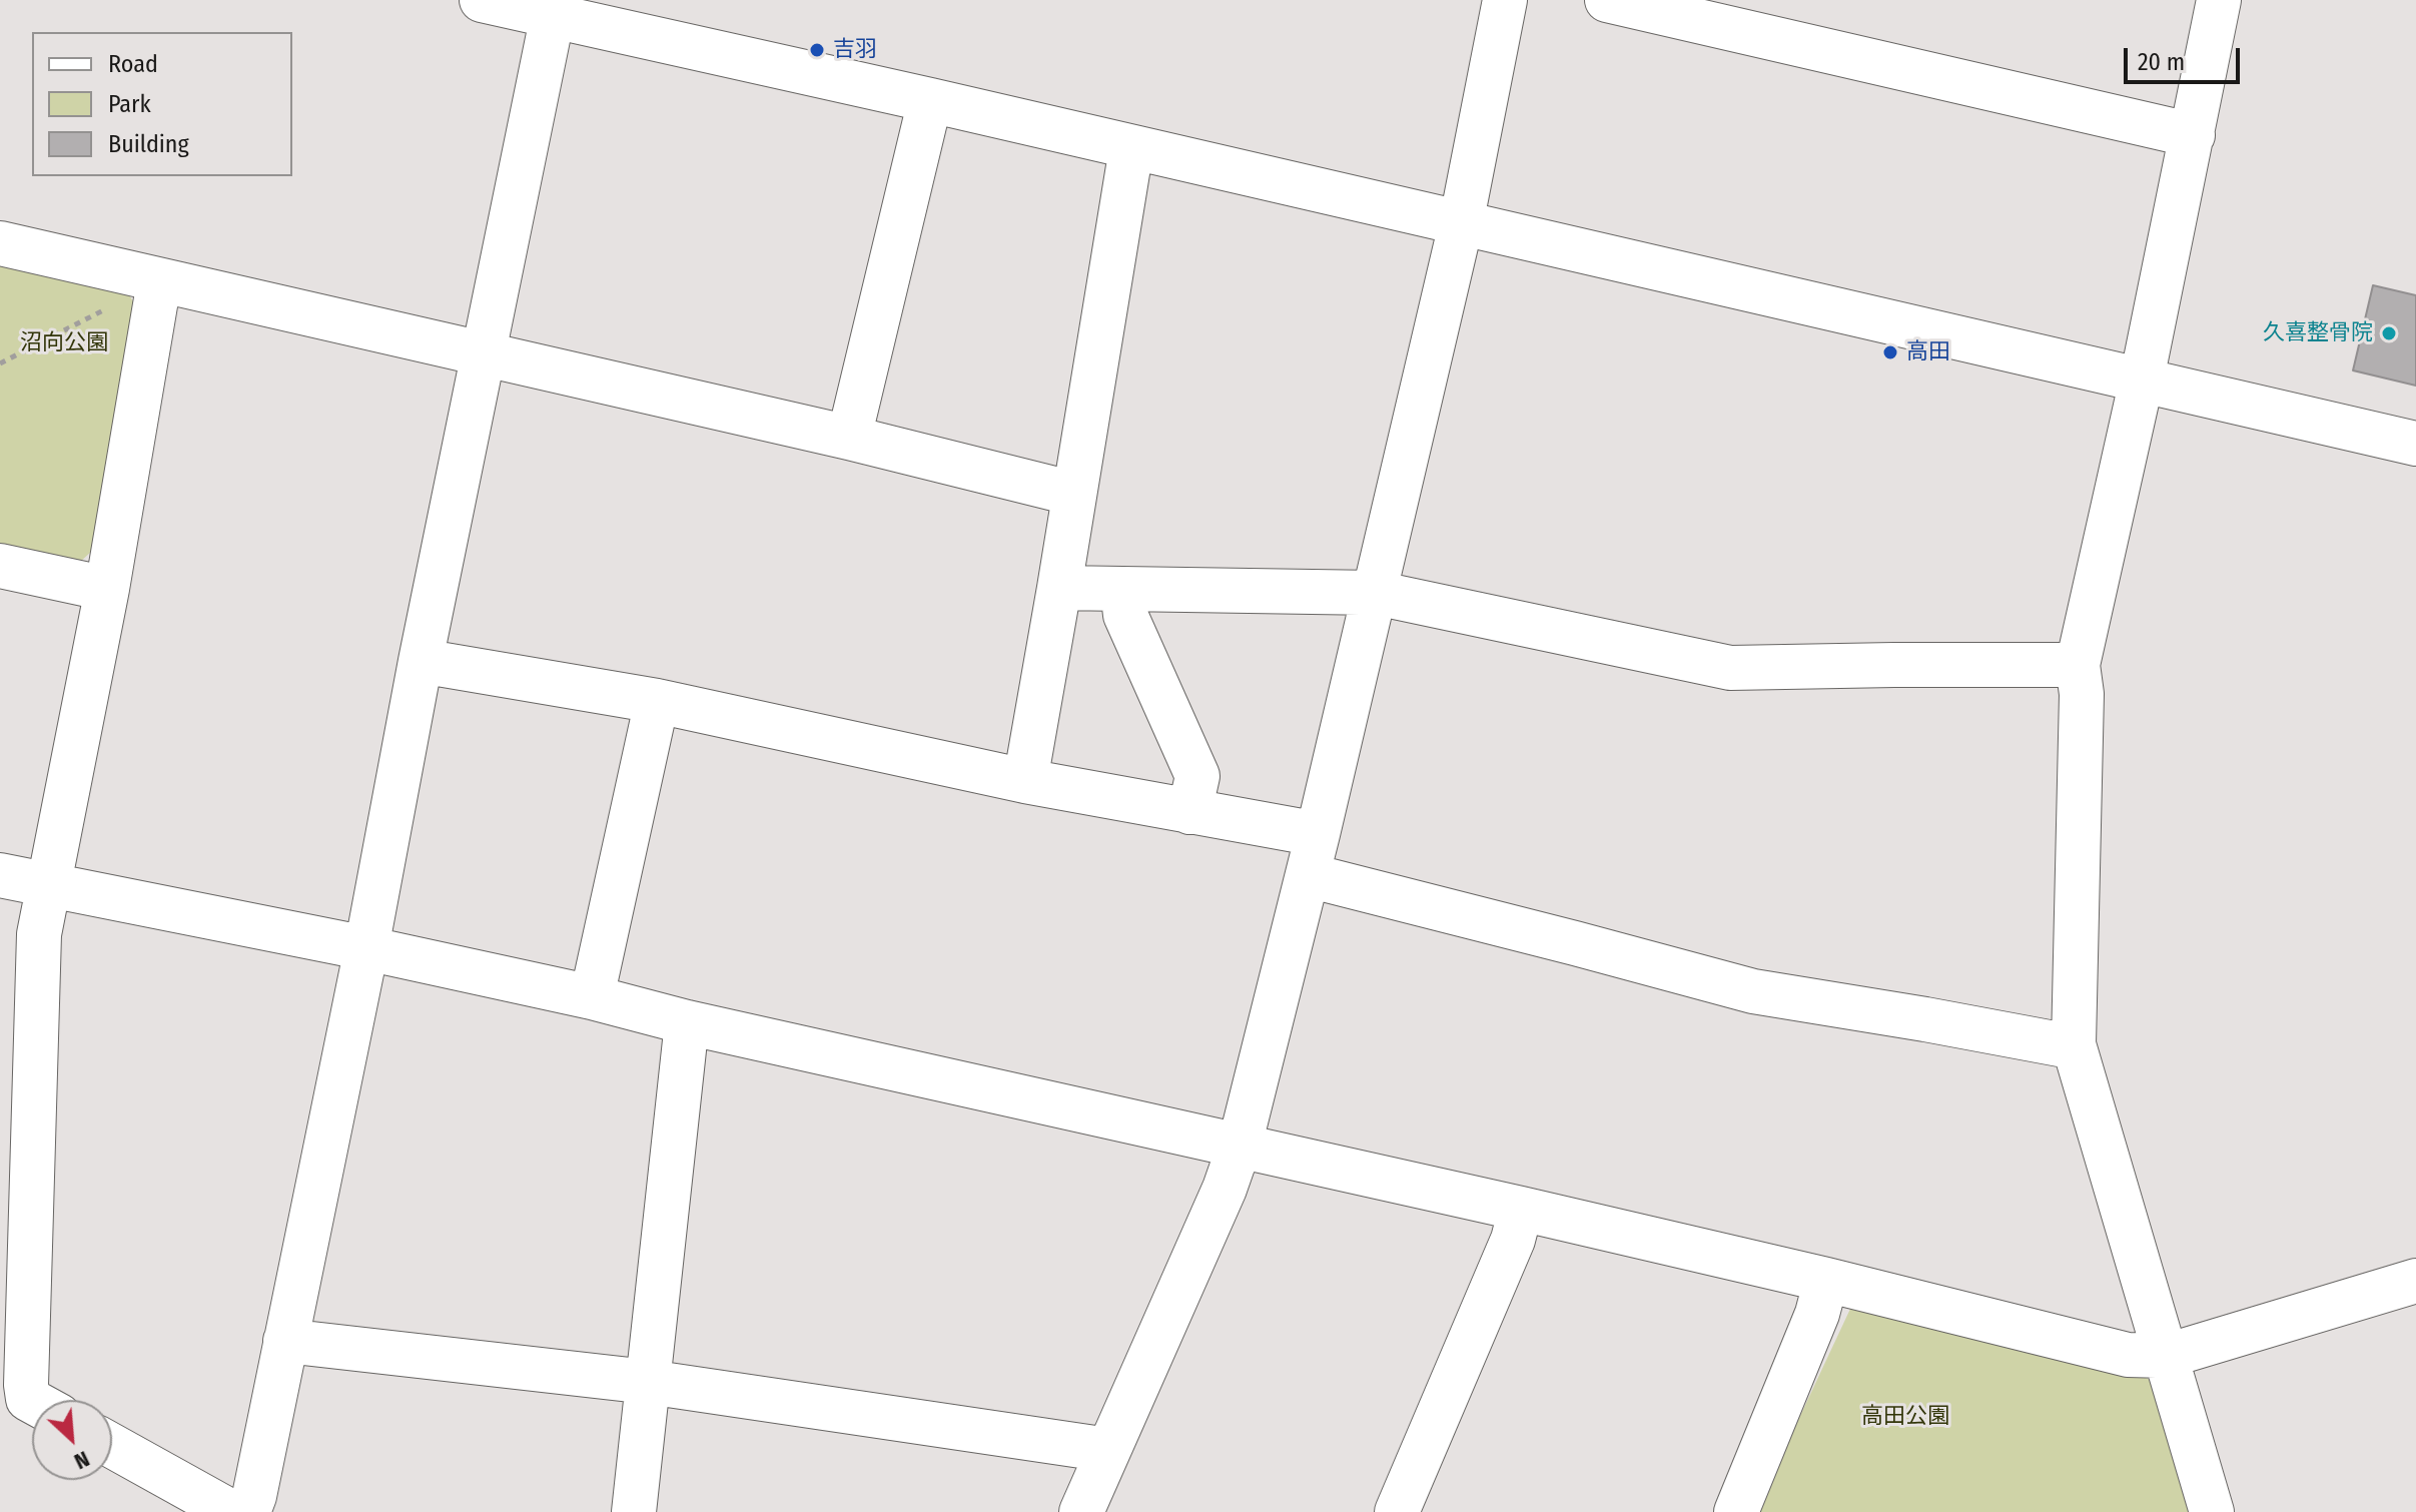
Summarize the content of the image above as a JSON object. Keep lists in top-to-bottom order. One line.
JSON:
{"parks":["沼向公園","高田公園"],"places":["吉羽","久喜整骨院","高田"],"legend":["Road","Park","Building"],"scale_bar":"20 m","north":"bottom right"}
